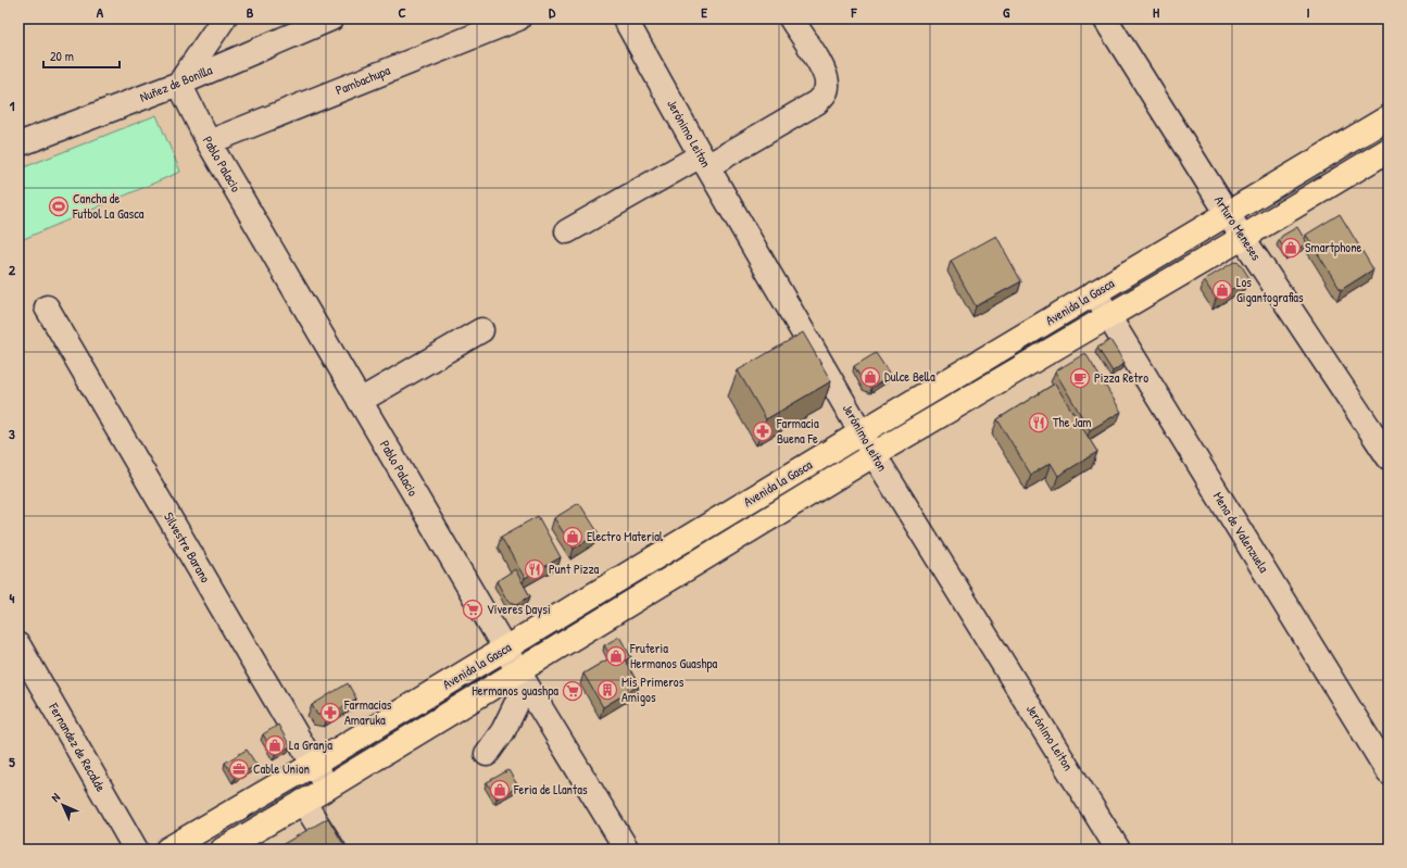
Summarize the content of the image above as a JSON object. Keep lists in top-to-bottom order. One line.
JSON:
{"streets":{"main road":["Avenida la Gasca"],"street":["Pambachupa","Nuñez de Bonilla","Jerónimo Leiton","Pablo Palacio","Arturo Meneses","Mena de Valenzuela","Silvestre Barano","Fernandez de Recalde"]},"crossings":[["Pambachupa","Pablo Palacio"],["Nuñez de Bonilla","Pablo Palacio"],["Jerónimo Leiton","Avenida la Gasca"],["Pablo Palacio","Avenida la Gasca"],["Arturo Meneses","Avenida la Gasca"],["Avenida la Gasca","Mena de Valenzuela"],["Avenida la Gasca","Silvestre Barano"]],"places":{"sports":["Cancha de Futbol La Gasca"],"shop":["Smartphone","Los Gigantografias","Dulce Bella","Electro Material","Fruteria Hermanos Guashpa","La Granja","Feria de Llantas"],"cafe":["Pizza Retro"],"restaurant":["The Jam","Punt Pizza"],"pharmacy":["Farmacia Buena Fe","Farmacias Amaruka"],"supermarket":["Víveres Daysi","Hermanos guashpa"],"building":["Mis Primeros Amigos"],"office":["Cable Union"]},"scale_bar":"20 m","north":"top left","grid":{"columns":["A","B","C","D","E","F","G","H","I"],"rows":["1","2","3","4","5"]}}
